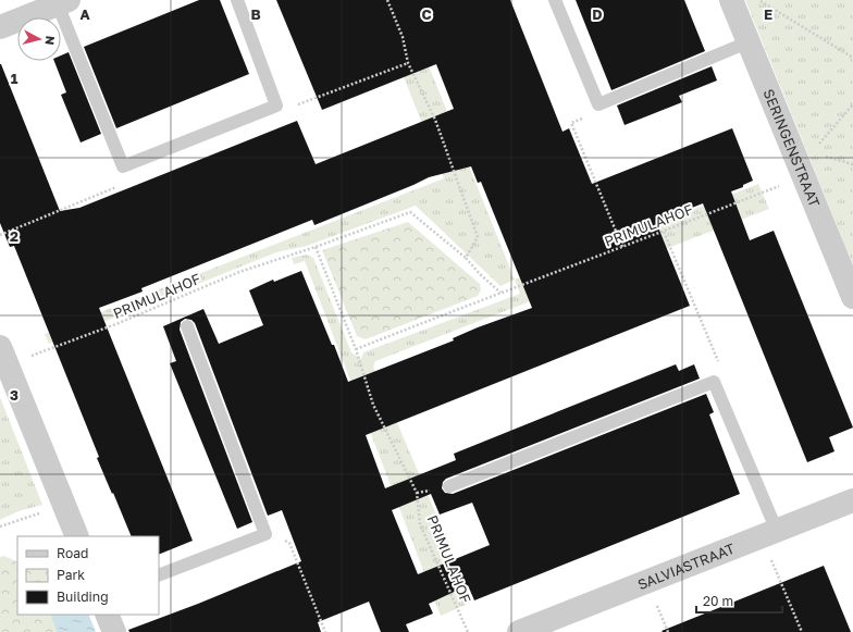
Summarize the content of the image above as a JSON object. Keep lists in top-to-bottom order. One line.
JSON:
{"streets":{"street":["SERINGENSTRAAT","SALVIASTRAAT"],"path":["PRIMULAHOF"]},"crossings":[["SERINGENSTRAAT","PRIMULAHOF"]],"legend":["Road","Park","Building"],"scale_bar":"20 m","north":"right","grid":{"columns":["A","B","C","D","E"],"rows":["1","2","3"]}}
